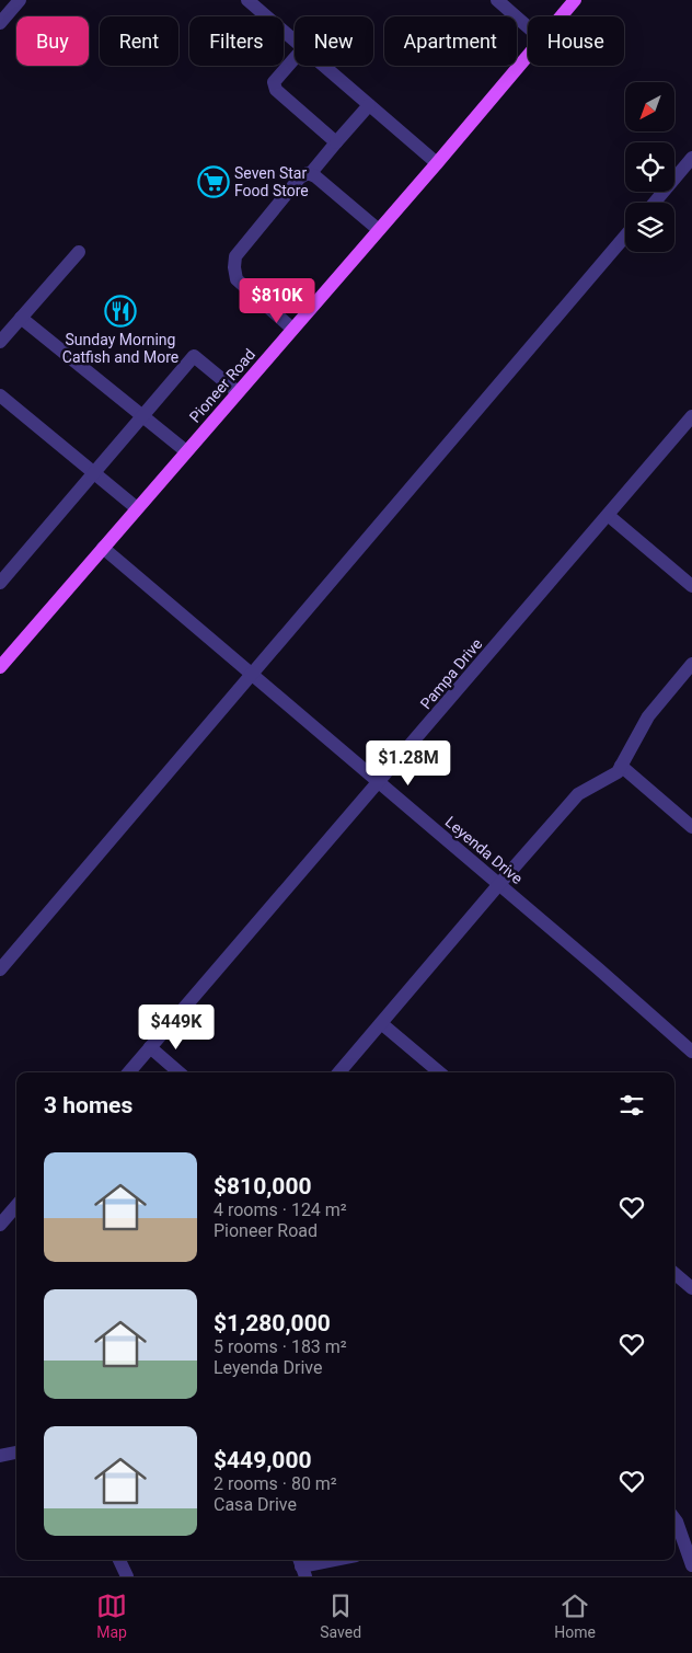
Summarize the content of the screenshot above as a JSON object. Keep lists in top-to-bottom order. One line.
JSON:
{"streets":{"main road":["Pioneer Road"],"street":["Pampa Drive","Leyenda Drive"]},"crossings":[["Pioneer Road","Leyenda Drive"],["Pampa Drive","Leyenda Drive"]],"places":{"supermarket":["Seven Star Food Store"],"restaurant":["Sunday Morning Catfish and More"]},"north":"bottom left","page":{"chip":["Buy","Rent","Filters","New","Apartment","House"],"price":["$810K","$1.28M","$449K"],"heading":"3 homes","list":[{"name":"$810,000","note":"4 rooms · 124 m² · Pioneer Road"},{"name":"$1,280,000","note":"5 rooms · 183 m² · Leyenda Drive"},{"name":"$449,000","note":"2 rooms · 80 m² · Casa Drive"}],"tabs":["Map","Saved","Home"]}}
